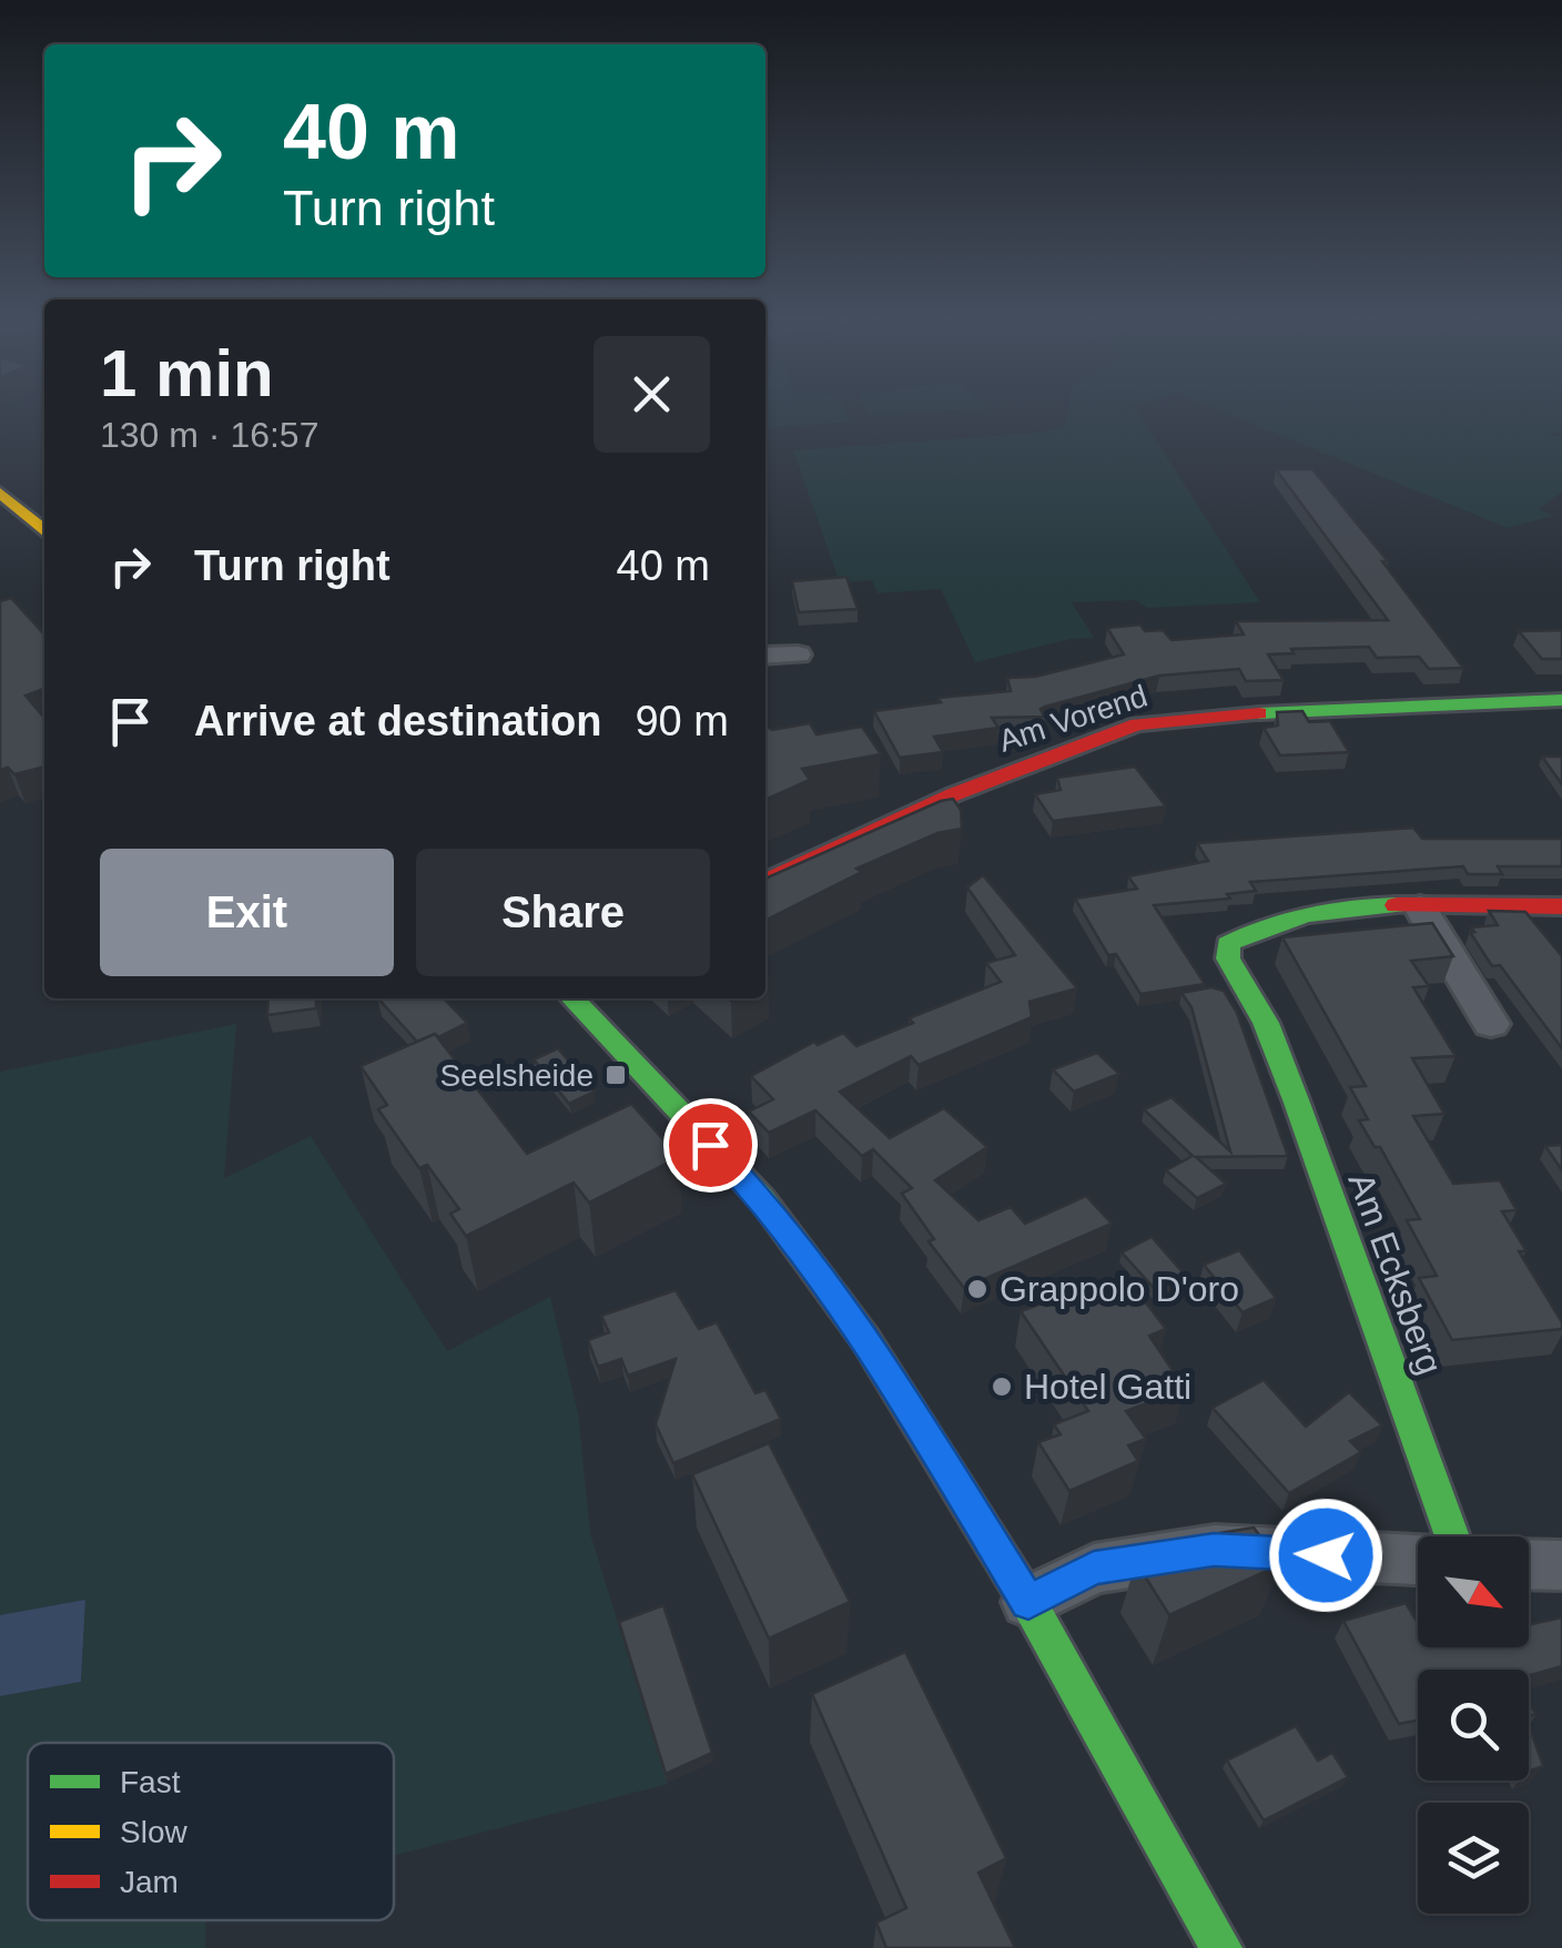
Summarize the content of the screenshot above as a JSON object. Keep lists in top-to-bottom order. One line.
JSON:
{"streets":{"street":["Am Vorend","Am Ecksberg"]},"places":{"transit":["Seelsheide"],"other":["Grappolo D'oro","Hotel Gatti"]},"legend":["Fast","Slow","Jam"],"north":"bottom right","page":{"turn":["40 m","Turn right"],"heading":["1 min","130 m · 16:57"],"list":[{"name":"Turn right","value":"40 m"},{"name":"Arrive at destination","value":"90 m"}],"buttons":["Exit","Share"]}}
